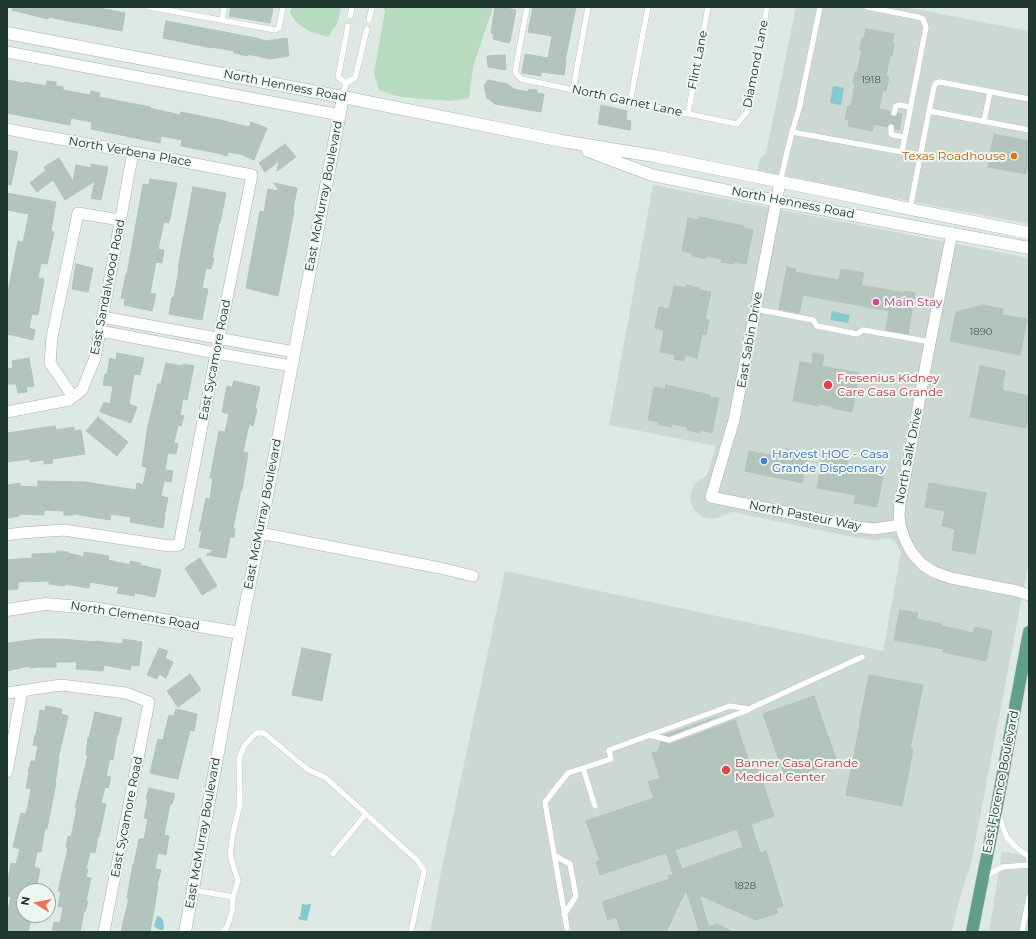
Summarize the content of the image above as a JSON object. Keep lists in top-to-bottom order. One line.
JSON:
{"streets":{"main road":["East Florence Boulevard"],"street":["North Henness Road","North Verbena Place","East McMurray Boulevard","East Sandalwood Road","East Sabin Drive","East Sycamore Road","North Salk Drive","North Pasteur Way","North Clements Road"],"lane":["Flint Lane","Diamond Lane","North Garnet Lane"]},"crossings":[["Flint Lane","North Garnet Lane"],["Diamond Lane","North Garnet Lane"],["North Henness Road","East McMurray Boulevard"],["North Henness Road","East Sabin Drive"],["North Henness Road","North Salk Drive"],["North Verbena Place","East Sandalwood Road"],["North Verbena Place","East Sycamore Road"],["East McMurray Boulevard","North Clements Road"],["East Sabin Drive","North Pasteur Way"],["North Salk Drive","North Pasteur Way"]],"places":["Texas Roadhouse","Main Stay","Fresenius Kidney Care Casa Grande","Harvest HOC - Casa Grande Dispensary","Banner Casa Grande Medical Center"],"house_numbers":["1918","1890","1828"],"north":"left"}
